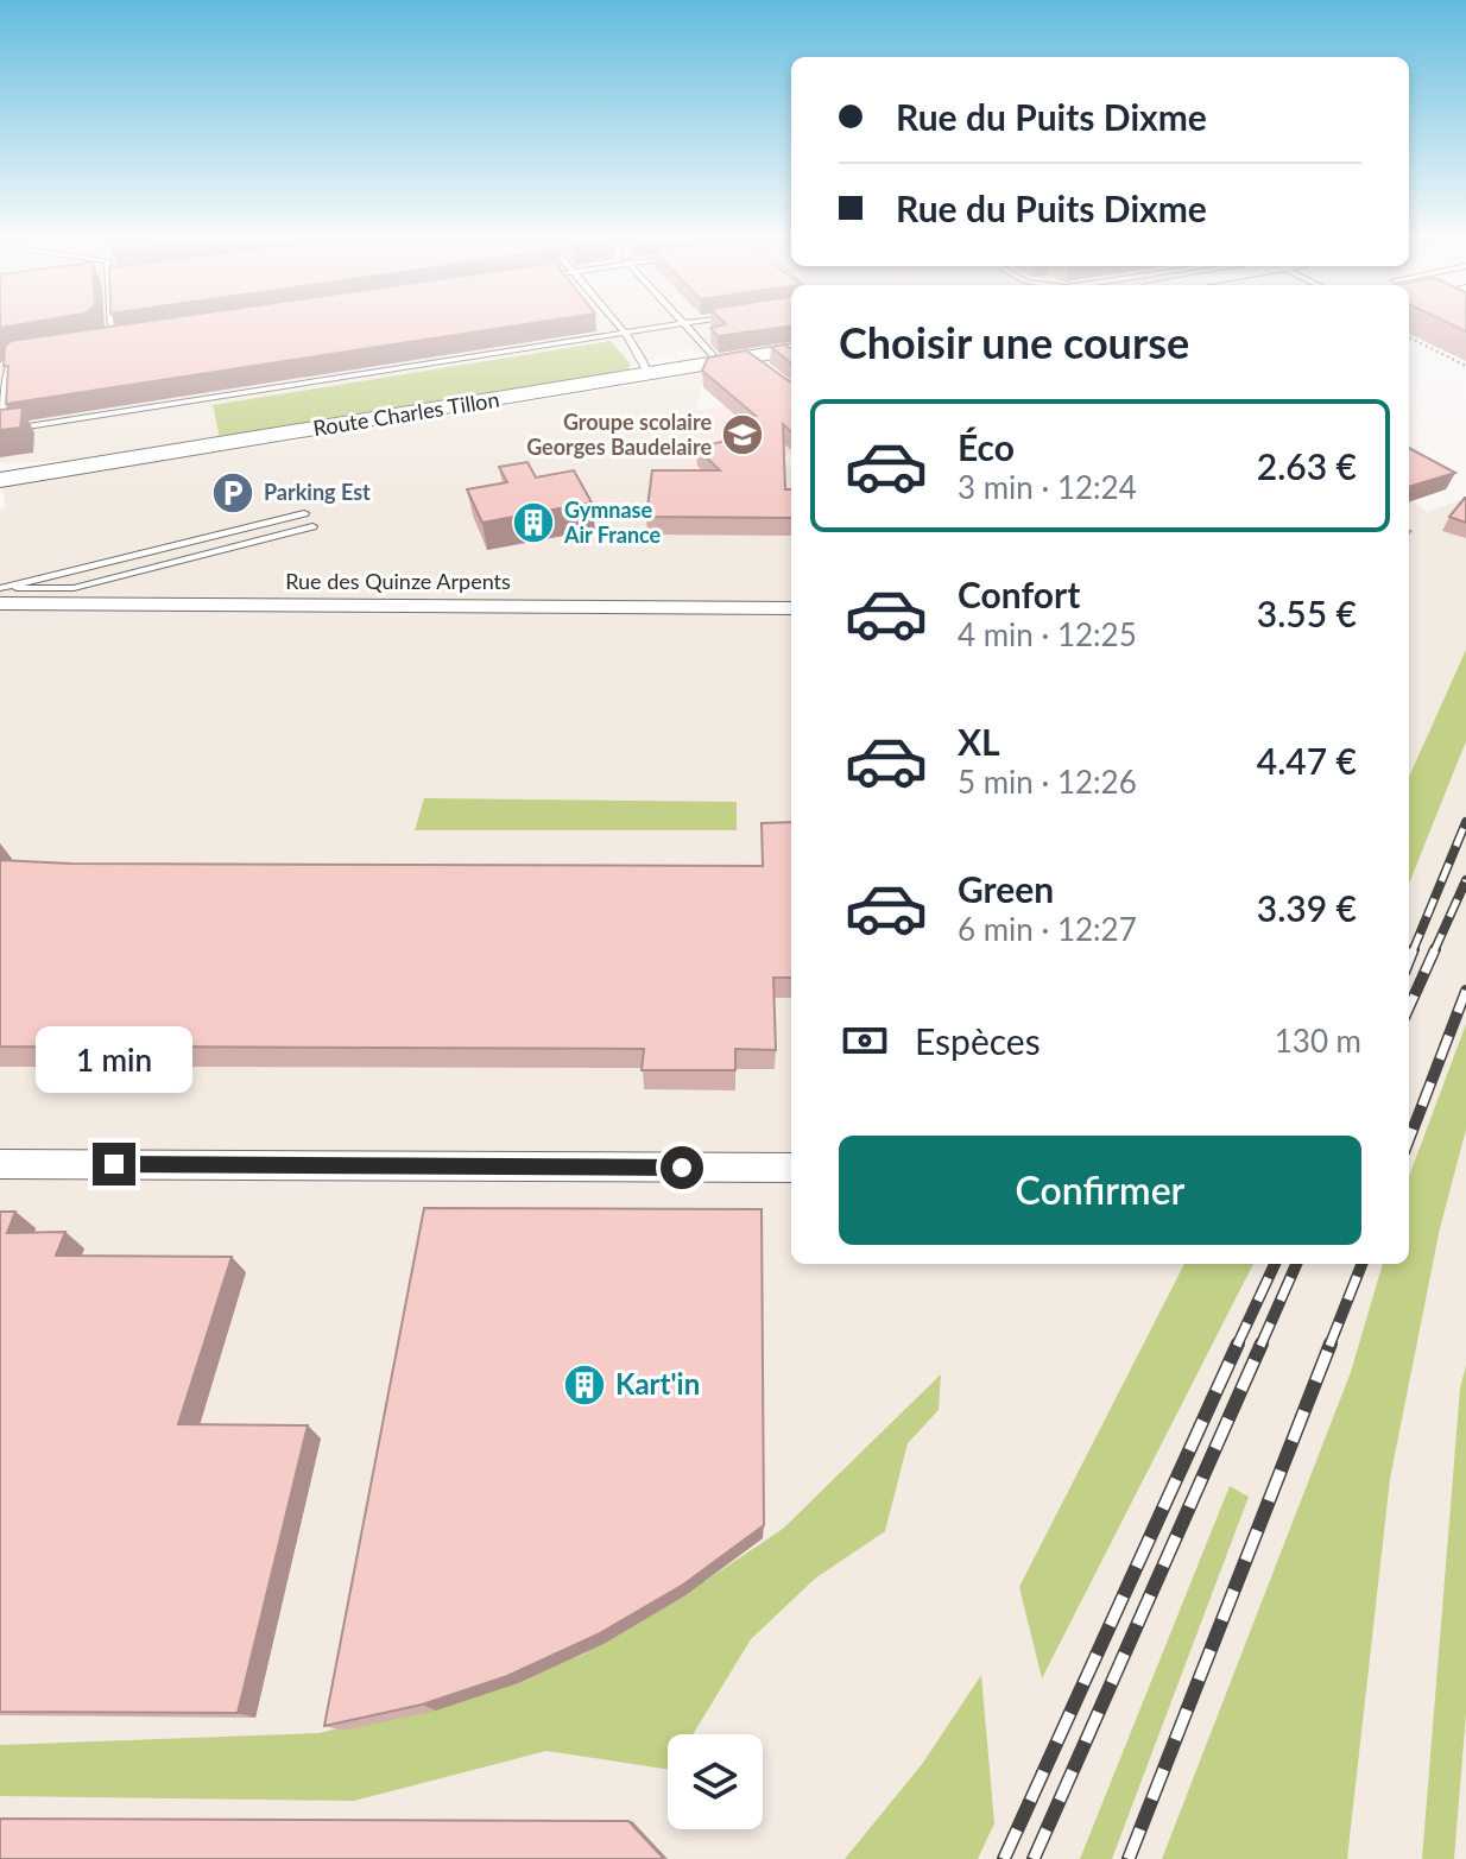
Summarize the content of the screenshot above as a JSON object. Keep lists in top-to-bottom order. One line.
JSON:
{"streets":{"main road":["Route Charles Tillon"],"street":["Rue des Quinze Arpents"]},"places":{"school or university":["Groupe scolaire Georges Baudelaire"],"parking":["Parking Est"],"building":["Gymnase Air France","Kart'in"]},"page":{"banner":["Rue du Puits Dixme","Rue du Puits Dixme"],"heading":"Choisir une course","list":[{"name":"Éco","note":"3 min · 12:24","value":"2.63 €"},{"name":"Confort","note":"4 min · 12:25","value":"3.55 €"},{"name":"XL","note":"5 min · 12:26","value":"4.47 €"},{"name":"Green","note":"6 min · 12:27","value":"3.39 €"}],"pay":["Espèces","130 m"],"bubble":"1 min","buttons":"Confirmer"}}
